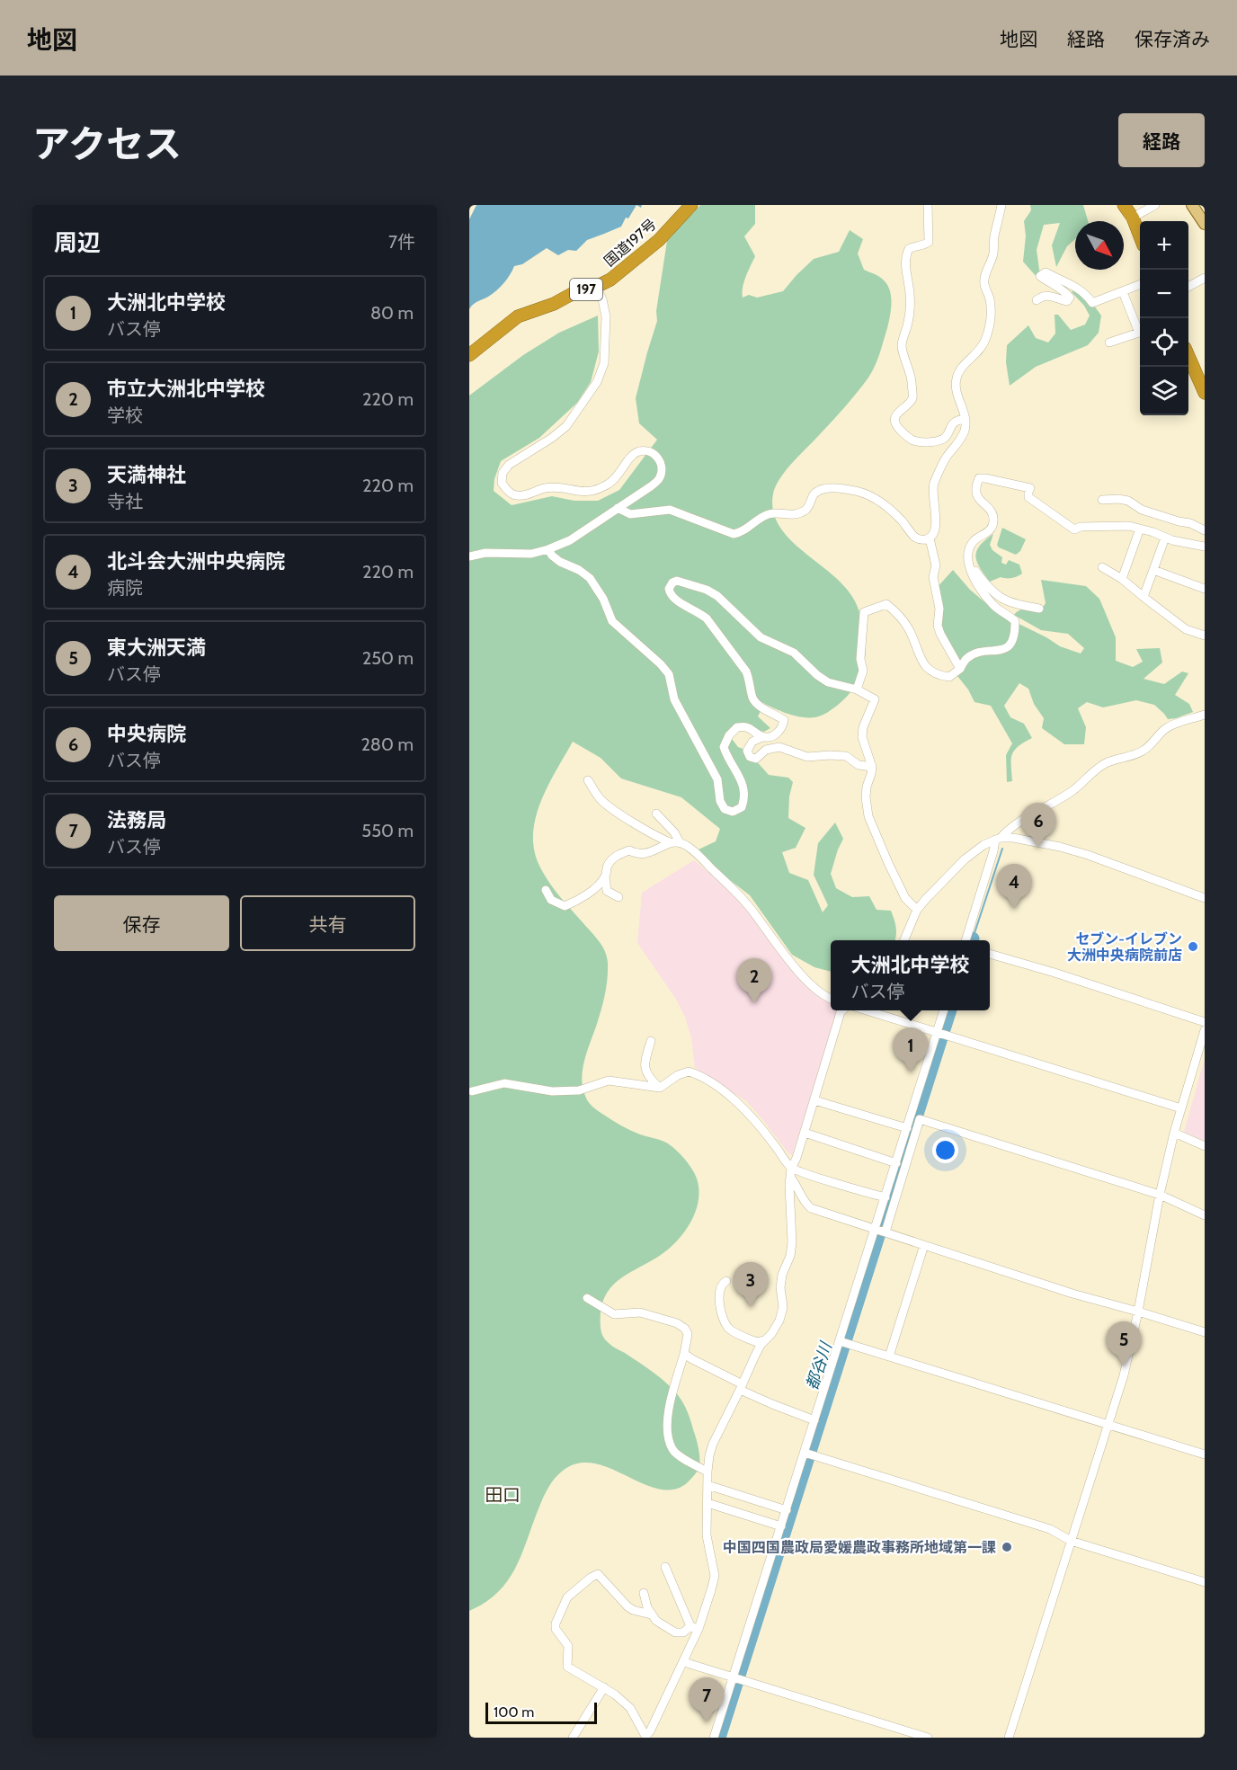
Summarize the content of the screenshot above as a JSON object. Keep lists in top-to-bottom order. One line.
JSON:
{"streets":{"highway":["国道197号","197"]},"districts":["田口"],"water":["都谷川"],"places":["セブン-イレブン 大洲中央病院前店","中国四国農政局愛媛農政事務所地域第一課"],"scale_bar":"100 m","north":"bottom right","page":{"header":"地図","nav":["地図","経路","保存済み"],"title":"アクセス","buttons":["経路",["保存","共有"]],"heading":["周辺","7件"],"map_buttons":["+","−"],"list":[{"mark":"1","name":"大洲北中学校","note":"バス停","value":"80 m"},{"mark":"2","name":"市立大洲北中学校","note":"学校","value":"220 m"},{"mark":"3","name":"天満神社","note":"寺社","value":"220 m"},{"mark":"4","name":"北斗会大洲中央病院","note":"病院","value":"220 m"},{"mark":"5","name":"東大洲天満","note":"バス停","value":"250 m"},{"mark":"6","name":"中央病院","note":"バス停","value":"280 m"},{"mark":"7","name":"法務局","note":"バス停","value":"550 m"}],"pins":["6","4","2","1","3","5","7"],"popup":["大洲北中学校","バス停"],"scale":"100 m"}}
